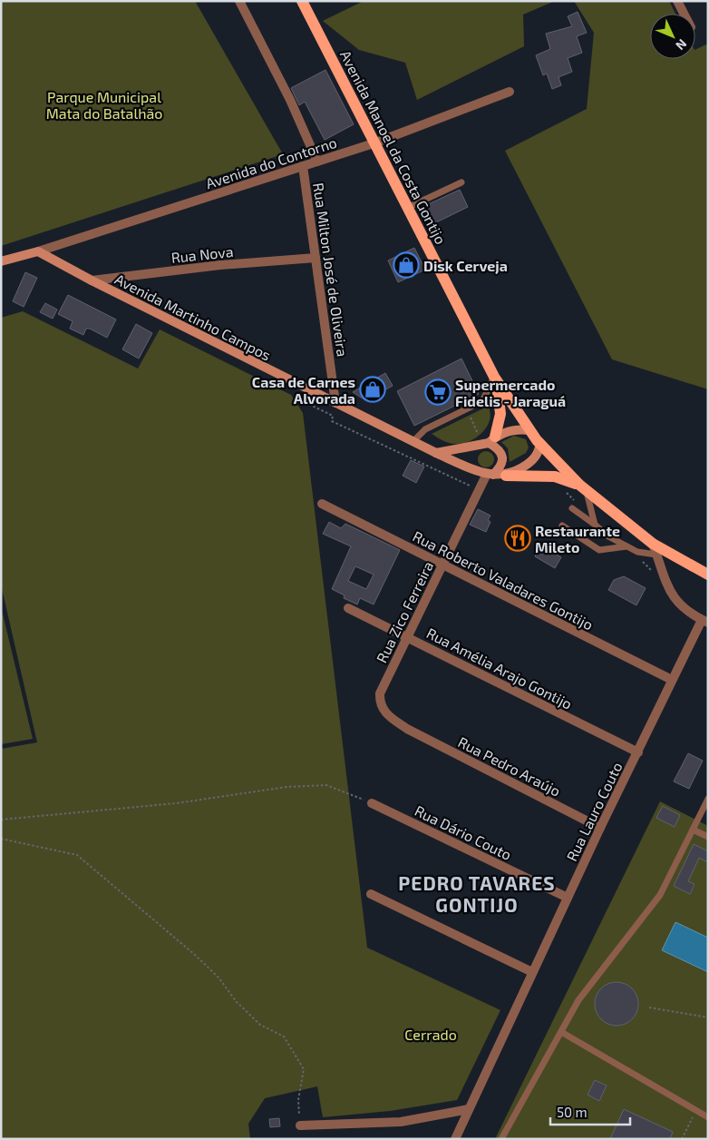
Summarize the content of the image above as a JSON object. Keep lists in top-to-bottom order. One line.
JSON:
{"streets":{"main road":["Avenida Manoel da Costa Gontijo","Avenida Martinho Campos"],"street":["Avenida do Contorno","Rua Nova","Rua Milton José de Oliveira","Rua Roberto Valadares Gontijo","Rua Zico Ferreira","Rua Amélia Arajo Gontijo","Rua Pedro Araújo","Rua Lauro Couto","Rua Dário Couto"]},"crossings":[["Avenida Manoel da Costa Gontijo","Avenida do Contorno"],["Avenida do Contorno","Rua Milton José de Oliveira"],["Avenida do Contorno","Avenida Martinho Campos"],["Rua Nova","Rua Milton José de Oliveira"],["Rua Nova","Avenida Martinho Campos"],["Rua Milton José de Oliveira","Avenida Martinho Campos"],["Avenida Martinho Campos","Rua Zico Ferreira"],["Rua Roberto Valadares Gontijo","Rua Zico Ferreira"],["Rua Roberto Valadares Gontijo","Rua Lauro Couto"],["Rua Zico Ferreira","Rua Amélia Arajo Gontijo"],["Rua Zico Ferreira","Rua Pedro Araújo"],["Rua Amélia Arajo Gontijo","Rua Lauro Couto"],["Rua Pedro Araújo","Rua Lauro Couto"],["Rua Lauro Couto","Rua Dário Couto"]],"districts":["PEDRO TAVARES GONTIJO"],"parks":["Parque Municipal Mata do Batalhão","Cerrado"],"places":{"shop":["Disk Cerveja","Casa de Carnes Alvorada"],"supermarket":["Supermercado Fidelis - Jaraguá"],"restaurant":["Restaurante Mileto"]},"scale_bar":"50 m","north":"bottom right"}
